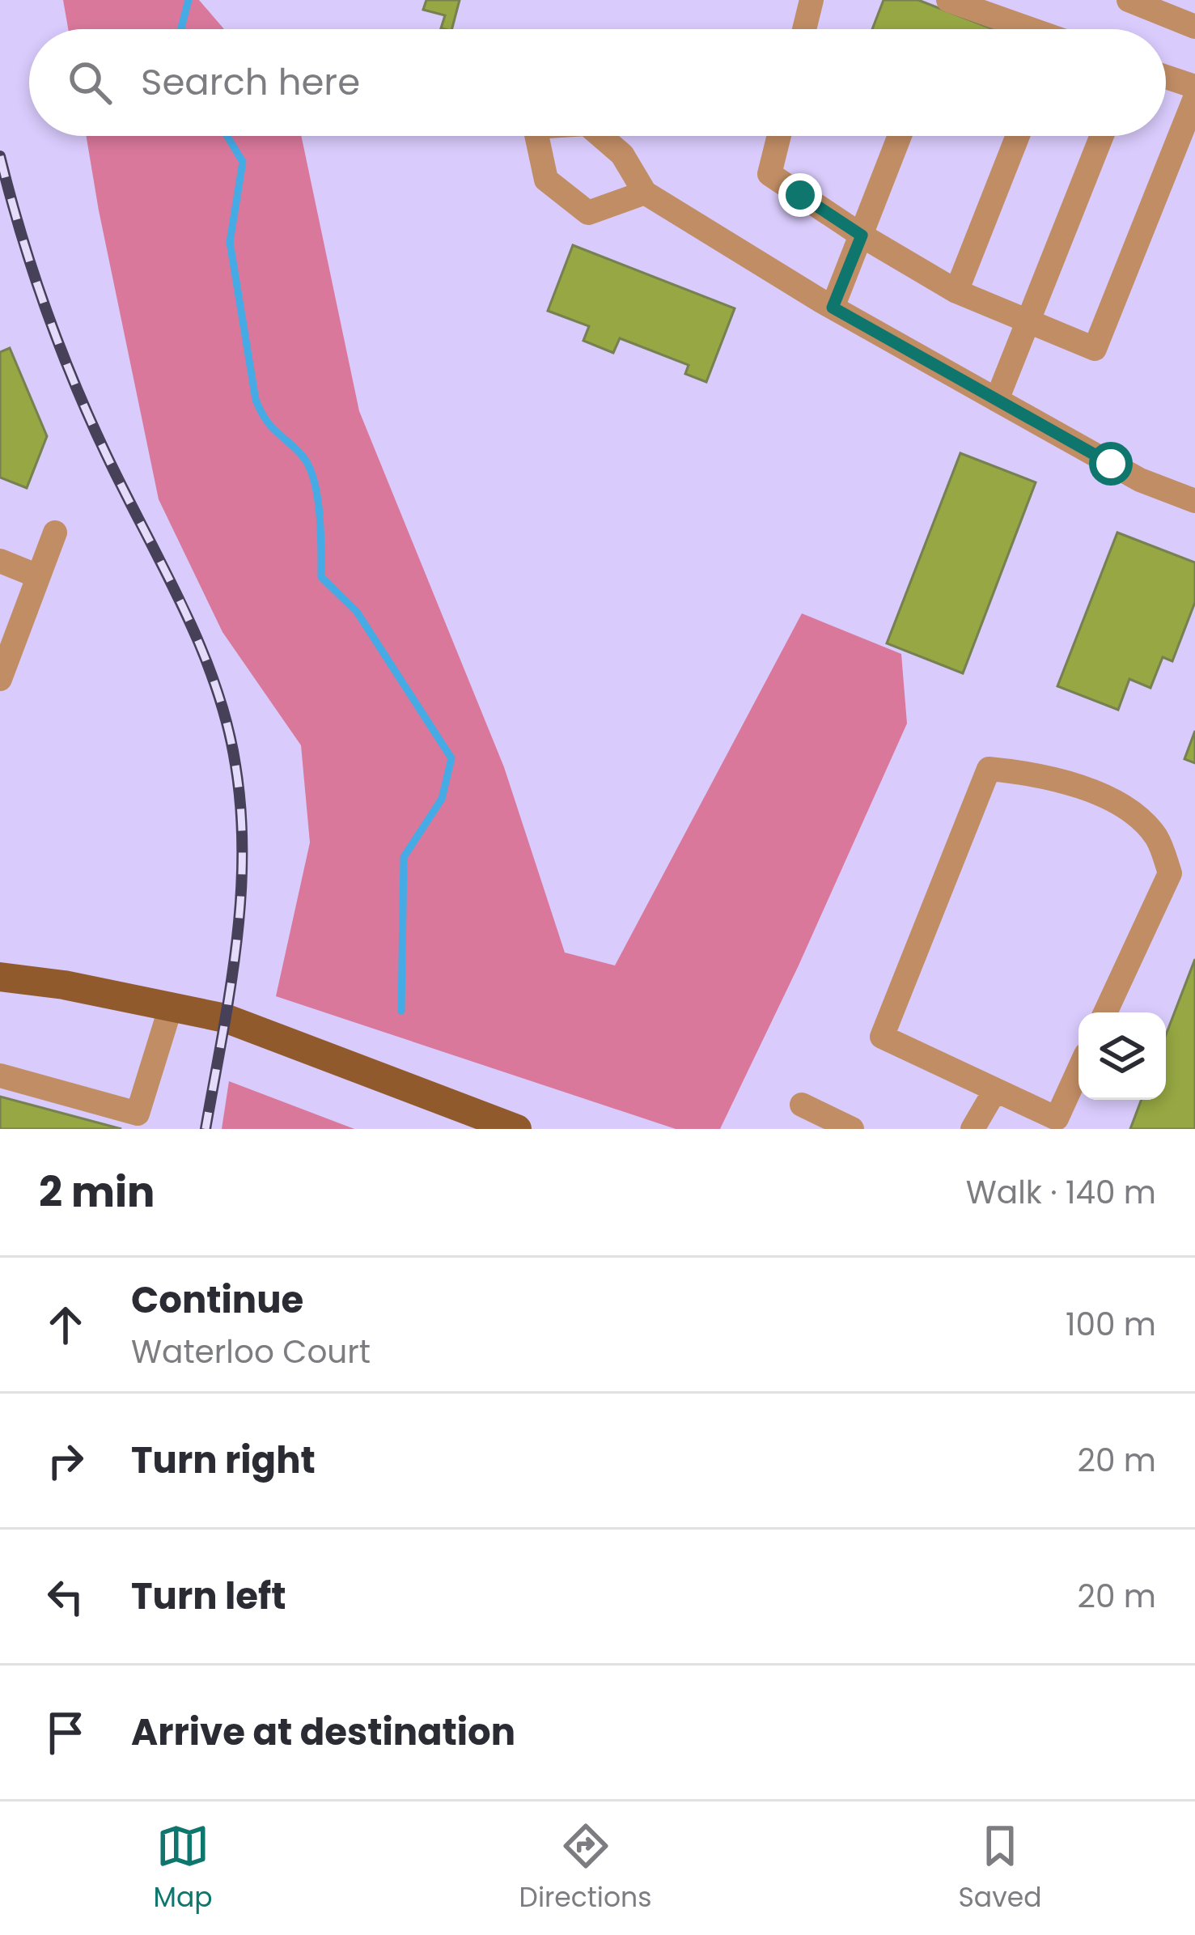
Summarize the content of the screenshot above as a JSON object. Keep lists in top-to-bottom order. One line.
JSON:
{"page":{"search":"Search here","heading":["2 min","Walk · 140 m"],"list":[["Continue","Waterloo Court","100 m"],["Turn right","20 m"],["Turn left","20 m"],"Arrive at destination"],"nav":["Map","Directions","Saved"]}}
